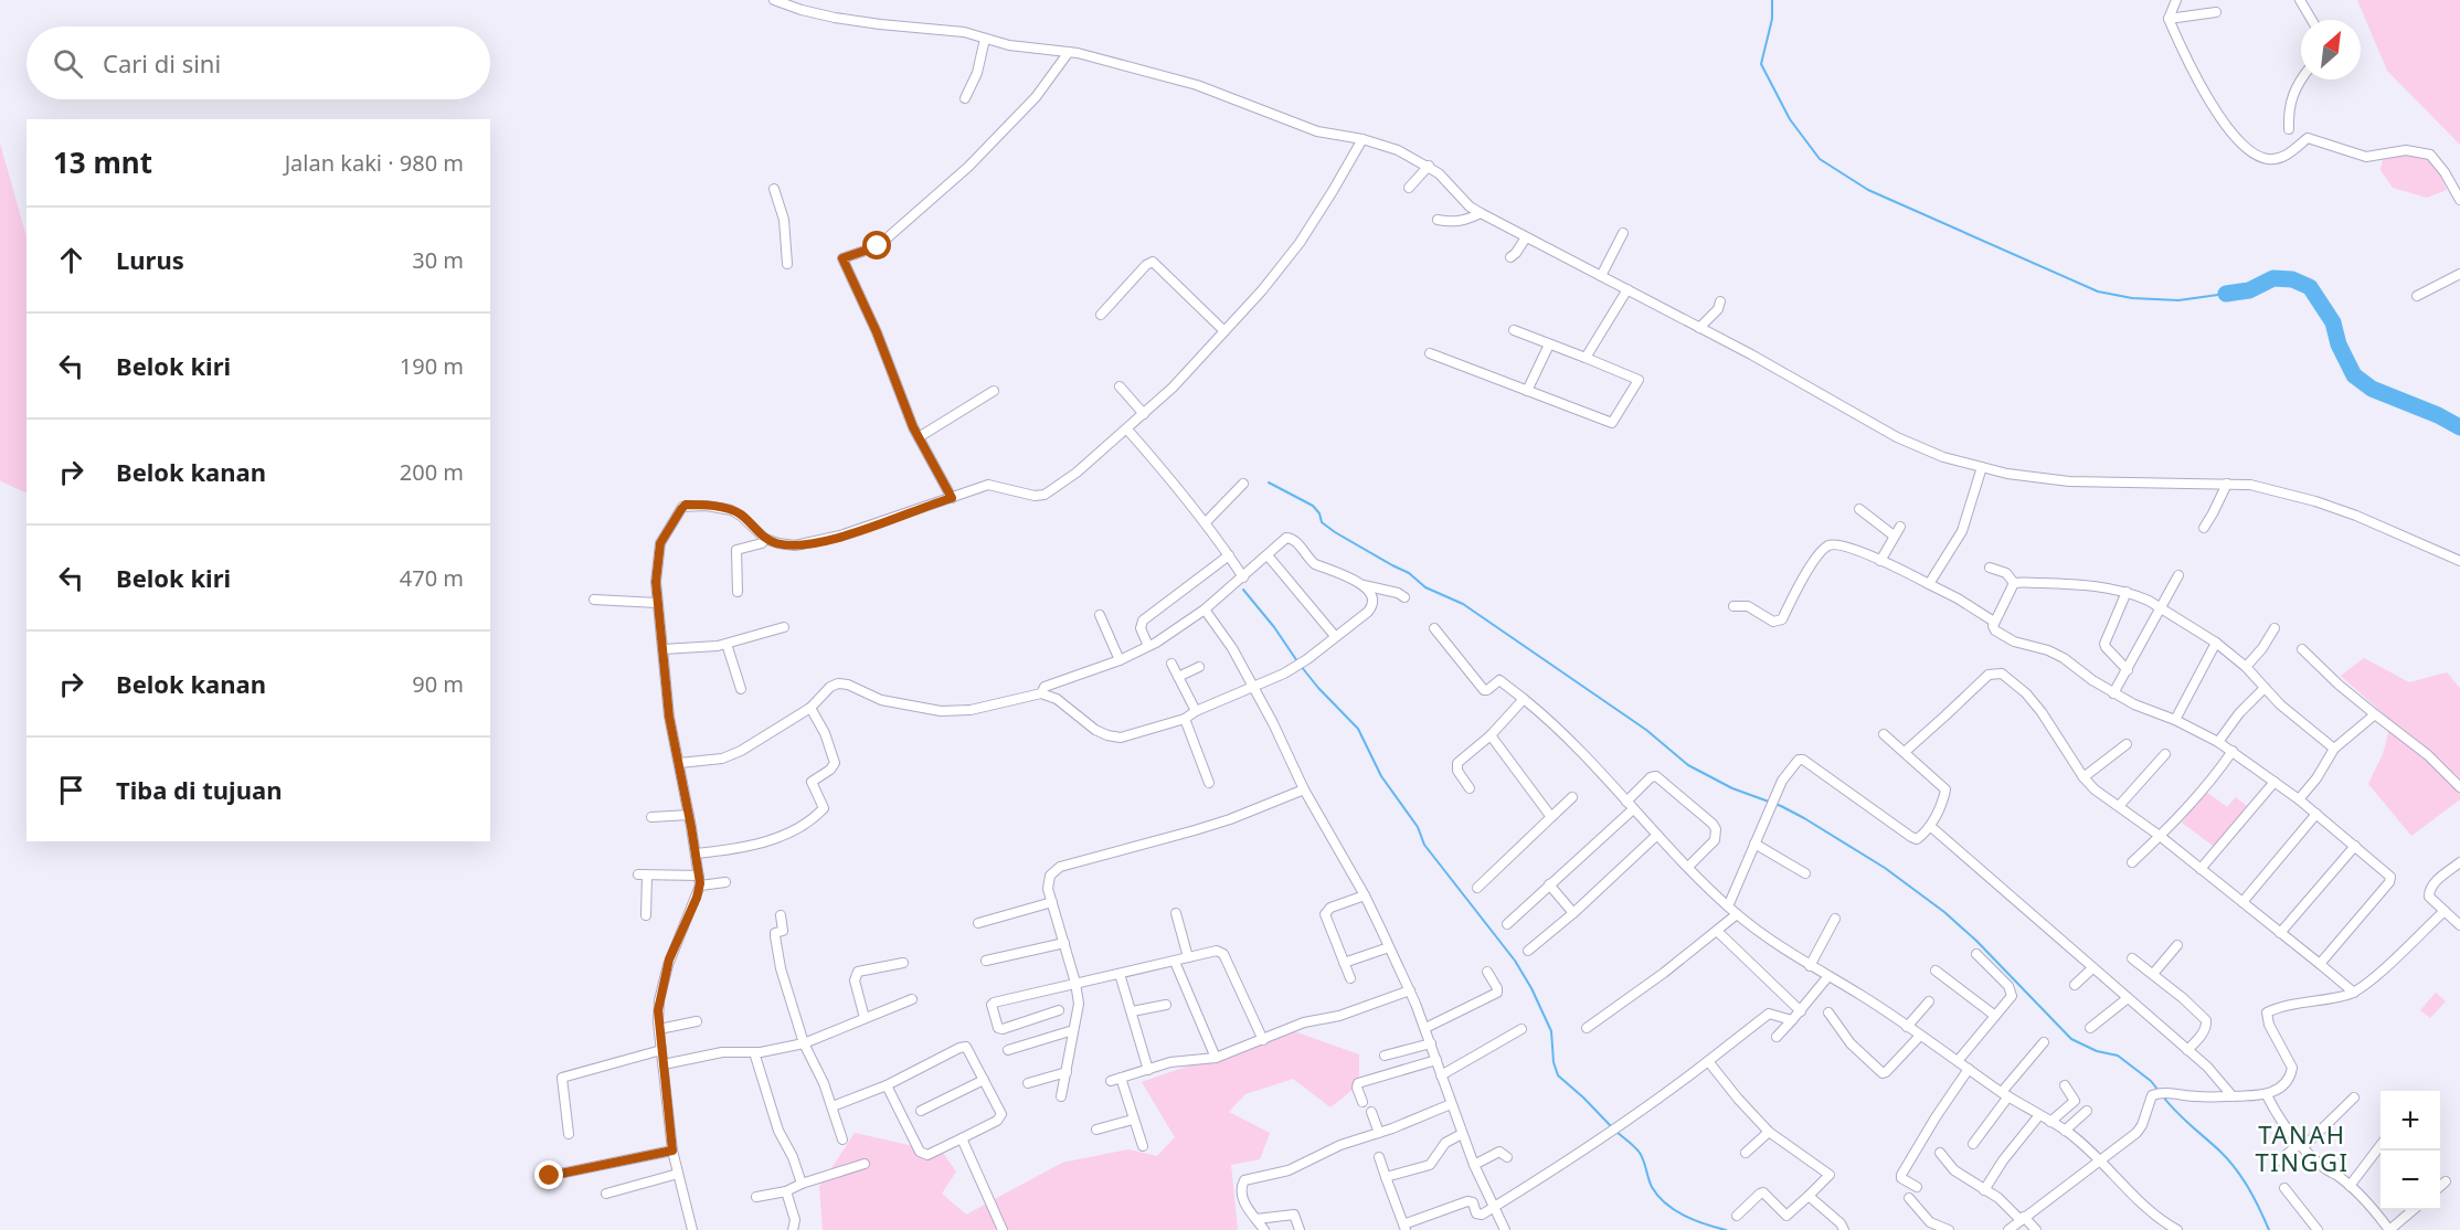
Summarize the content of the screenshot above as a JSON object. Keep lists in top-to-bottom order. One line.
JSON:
{"districts":["TANAH TINGGI"],"north":"top right","page":{"search":"Cari di sini","heading":["13 mnt","Jalan kaki · 980 m"],"list":[["Lurus","30 m"],["Belok kiri","190 m"],["Belok kanan","200 m"],["Belok kiri","470 m"],["Belok kanan","90 m"],"Tiba di tujuan"],"map_buttons":["+","−"]}}
